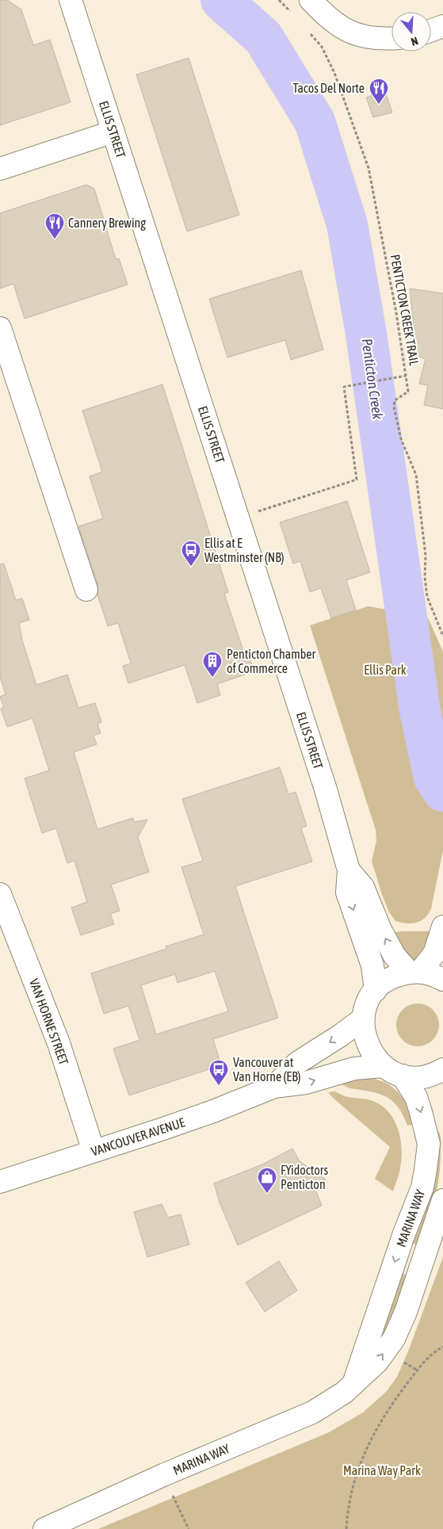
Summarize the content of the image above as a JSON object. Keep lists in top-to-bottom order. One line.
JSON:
{"streets":{"street":["ELLIS STREET","VAN HORNE STREET","VANCOUVER AVENUE","MARINA WAY"],"path":["PENTICTON CREEK TRAIL"]},"crossings":[["VAN HORNE STREET","VANCOUVER AVENUE"],["VANCOUVER AVENUE","MARINA WAY"]],"water":["Penticton Creek"],"parks":["Ellis Park","Marina Way Park"],"places":{"restaurant":["Tacos Del Norte","Cannery Brewing"],"bus stop":["Ellis at E Westminster (NB)","Vancouver at Van Horne (EB)"],"building":["Penticton Chamber of Commerce"],"shop":["FYidoctors Penticton"]},"north":"bottom"}
